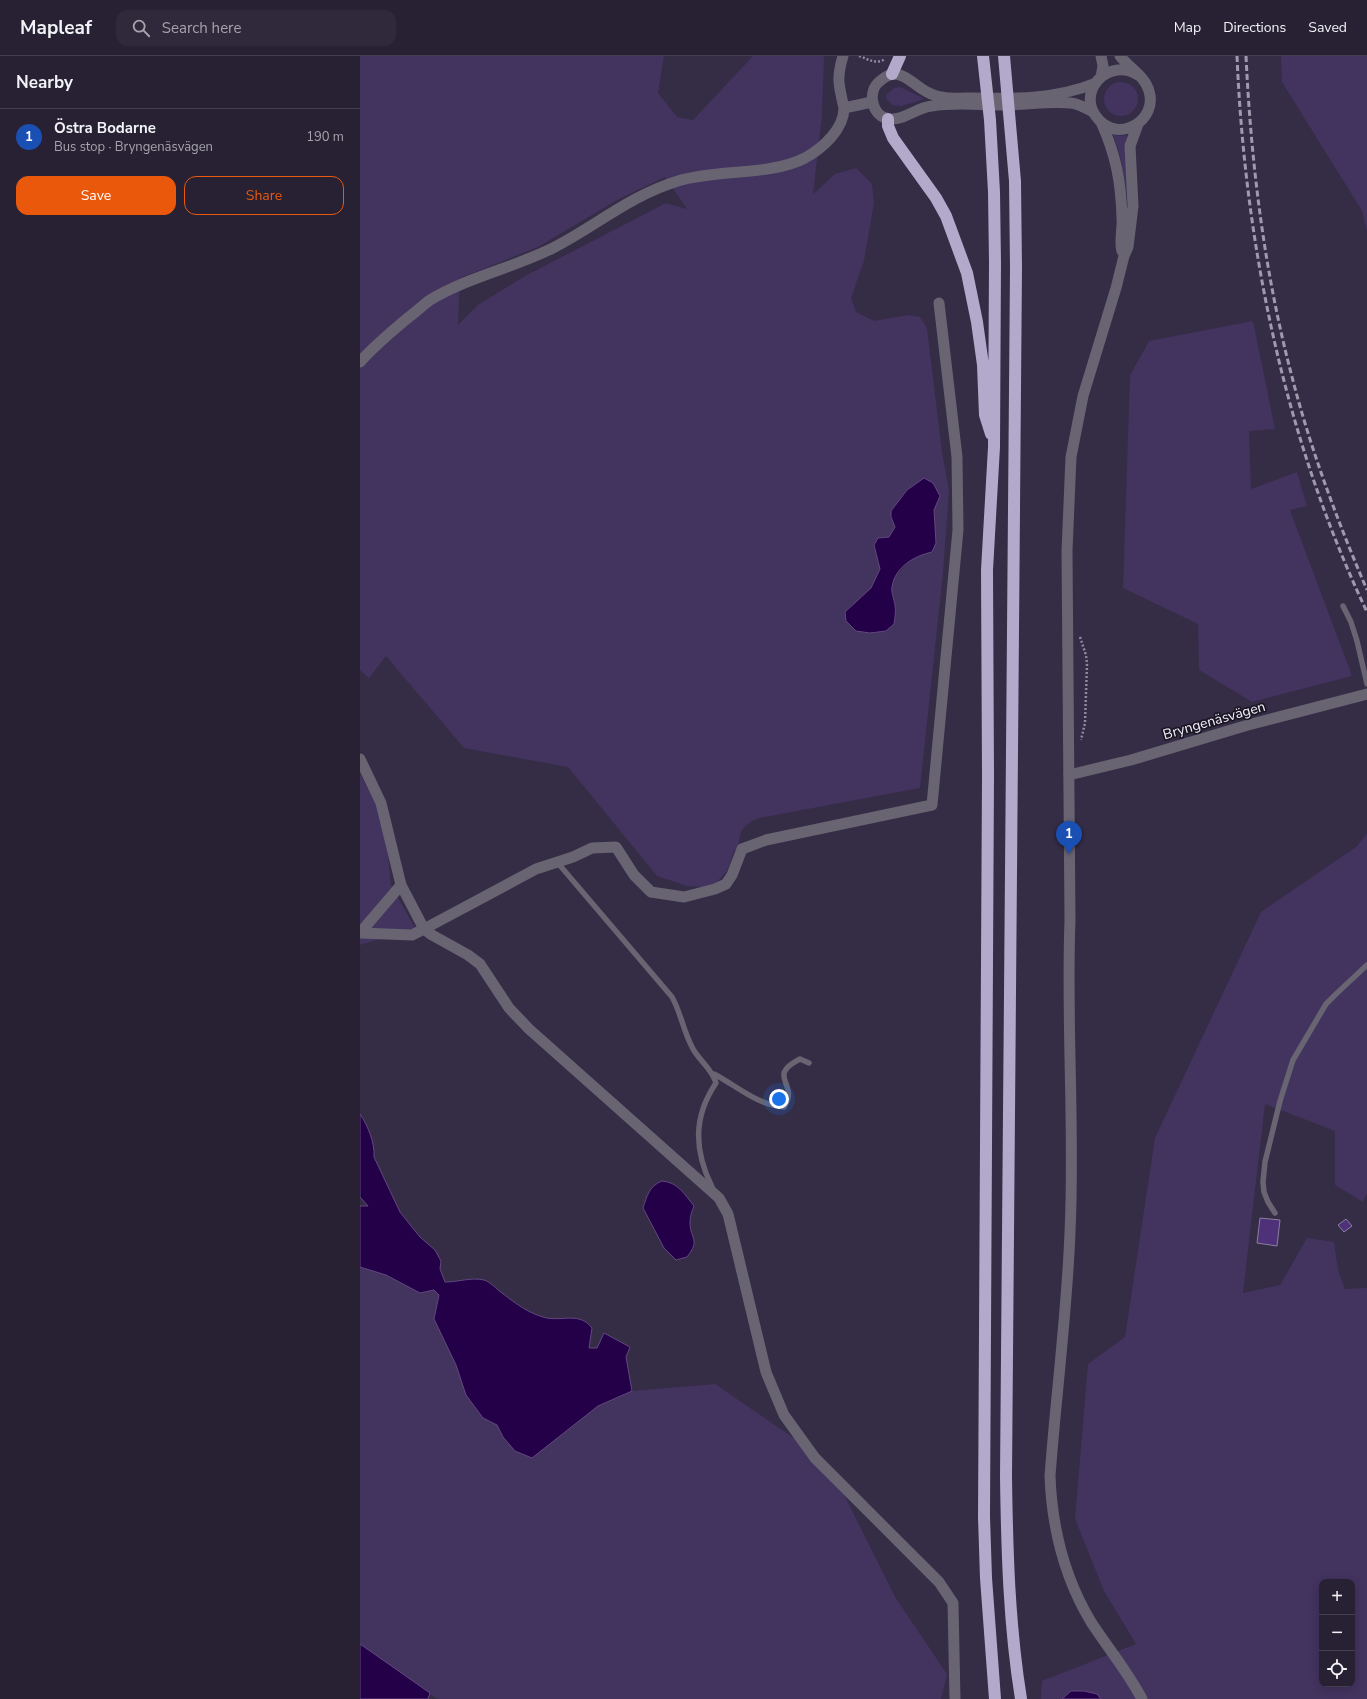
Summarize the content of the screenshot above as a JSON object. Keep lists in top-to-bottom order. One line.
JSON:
{"streets":{"street":["Bryngenäsvägen"]},"page":{"header":"Mapleaf","search":"Search here","nav":["Map","Directions","Saved"],"heading":"Nearby","list":[{"mark":"1","name":"Östra Bodarne","note":"Bus stop · Bryngenäsvägen","value":"190 m"}],"buttons":["Save","Share"],"pins":"1","map_buttons":["+","−"]}}
